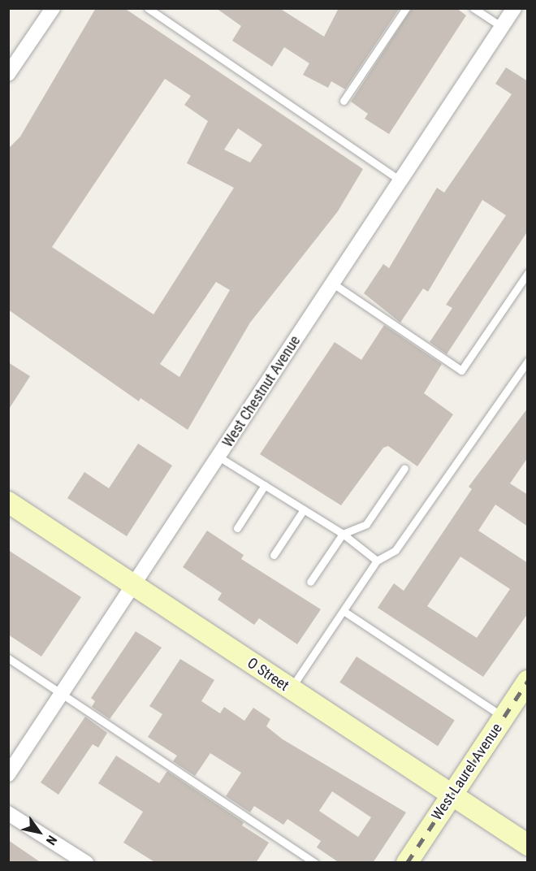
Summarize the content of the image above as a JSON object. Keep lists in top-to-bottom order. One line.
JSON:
{"streets":{"street":["West Chestnut Avenue","O Street","West Laurel Avenue"]},"crossings":[["West Chestnut Avenue","O Street"],["O Street","West Laurel Avenue"]],"north":"bottom right"}
